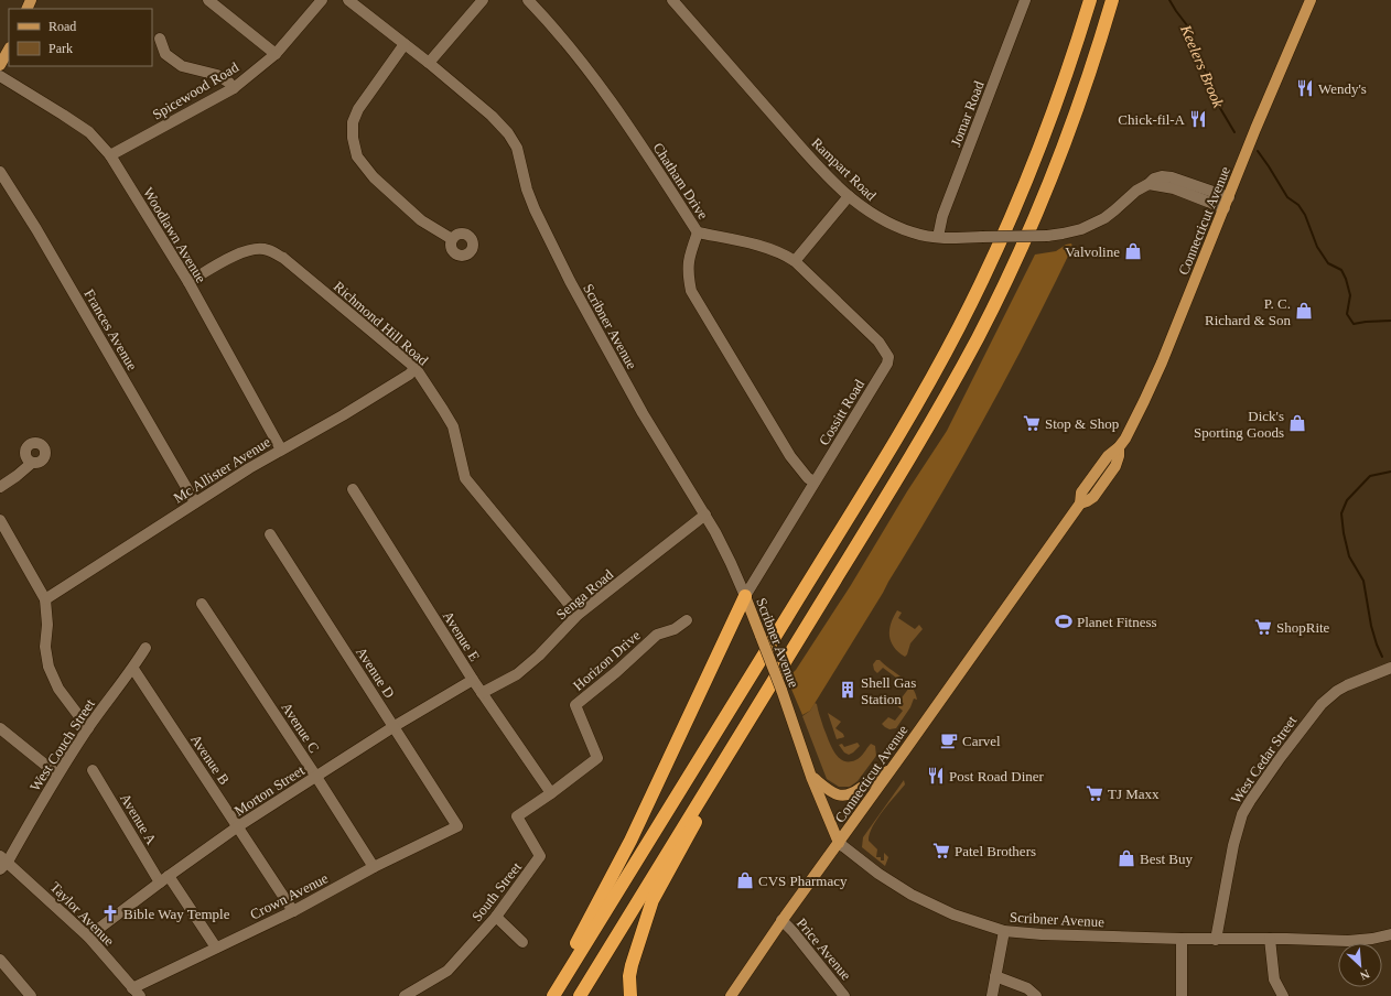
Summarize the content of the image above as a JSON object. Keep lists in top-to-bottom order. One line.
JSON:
{"streets":{"main road":["Connecticut Avenue","Scribner Avenue"],"street":["Spicewood Road","Jomar Road","Rampart Road","Chatham Drive","Woodlawn Avenue","Richmond Hill Road","Frances Avenue","Cossitt Road","Mc Allister Avenue","Senga Road","Avenue E","Horizon Drive","Avenue D","Avenue C","West Couch Street","Avenue B","West Cedar Street","Morton Street","Avenue A","South Street","Crown Avenue","Taylor Avenue","Price Avenue"]},"crossings":[["Spicewood Road","Woodlawn Avenue"],["Jomar Road","Rampart Road"],["Rampart Road","Connecticut Avenue"],["Chatham Drive","Cossitt Road"],["Connecticut Avenue","Scribner Avenue"],["Connecticut Avenue","Price Avenue"],["Woodlawn Avenue","Richmond Hill Road"],["Woodlawn Avenue","Mc Allister Avenue"],["Richmond Hill Road","Mc Allister Avenue"],["Richmond Hill Road","Senga Road"],["Scribner Avenue","Cossitt Road"],["Scribner Avenue","Senga Road"],["Scribner Avenue","West Cedar Street"],["Frances Avenue","Mc Allister Avenue"],["Senga Road","Avenue E"],["Avenue E","Horizon Drive"],["Avenue E","Morton Street"],["Avenue E","South Street"],["Horizon Drive","South Street"],["Avenue D","Morton Street"],["Avenue D","Crown Avenue"],["Avenue C","Morton Street"],["Avenue C","Crown Avenue"],["West Couch Street","Avenue B"],["West Couch Street","Taylor Avenue"],["Avenue B","Morton Street"],["Avenue B","Crown Avenue"],["Morton Street","Avenue A"],["Morton Street","Taylor Avenue"],["Avenue A","Crown Avenue"],["Crown Avenue","Taylor Avenue"]],"water":["Keelers Brook"],"places":{"restaurant":["Wendy's","Chick-fil-A","Post Road Diner"],"shop":["Valvoline","P. C. Richard & Son","Dick's Sporting Goods","Best Buy","CVS Pharmacy"],"supermarket":["Stop & Shop","ShopRite","TJ Maxx","Patel Brothers"],"sports":["Planet Fitness"],"building":["Shell Gas Station"],"cafe":["Carvel"],"church":["Bible Way Temple"]},"legend":["Road","Park"],"north":"bottom right"}
